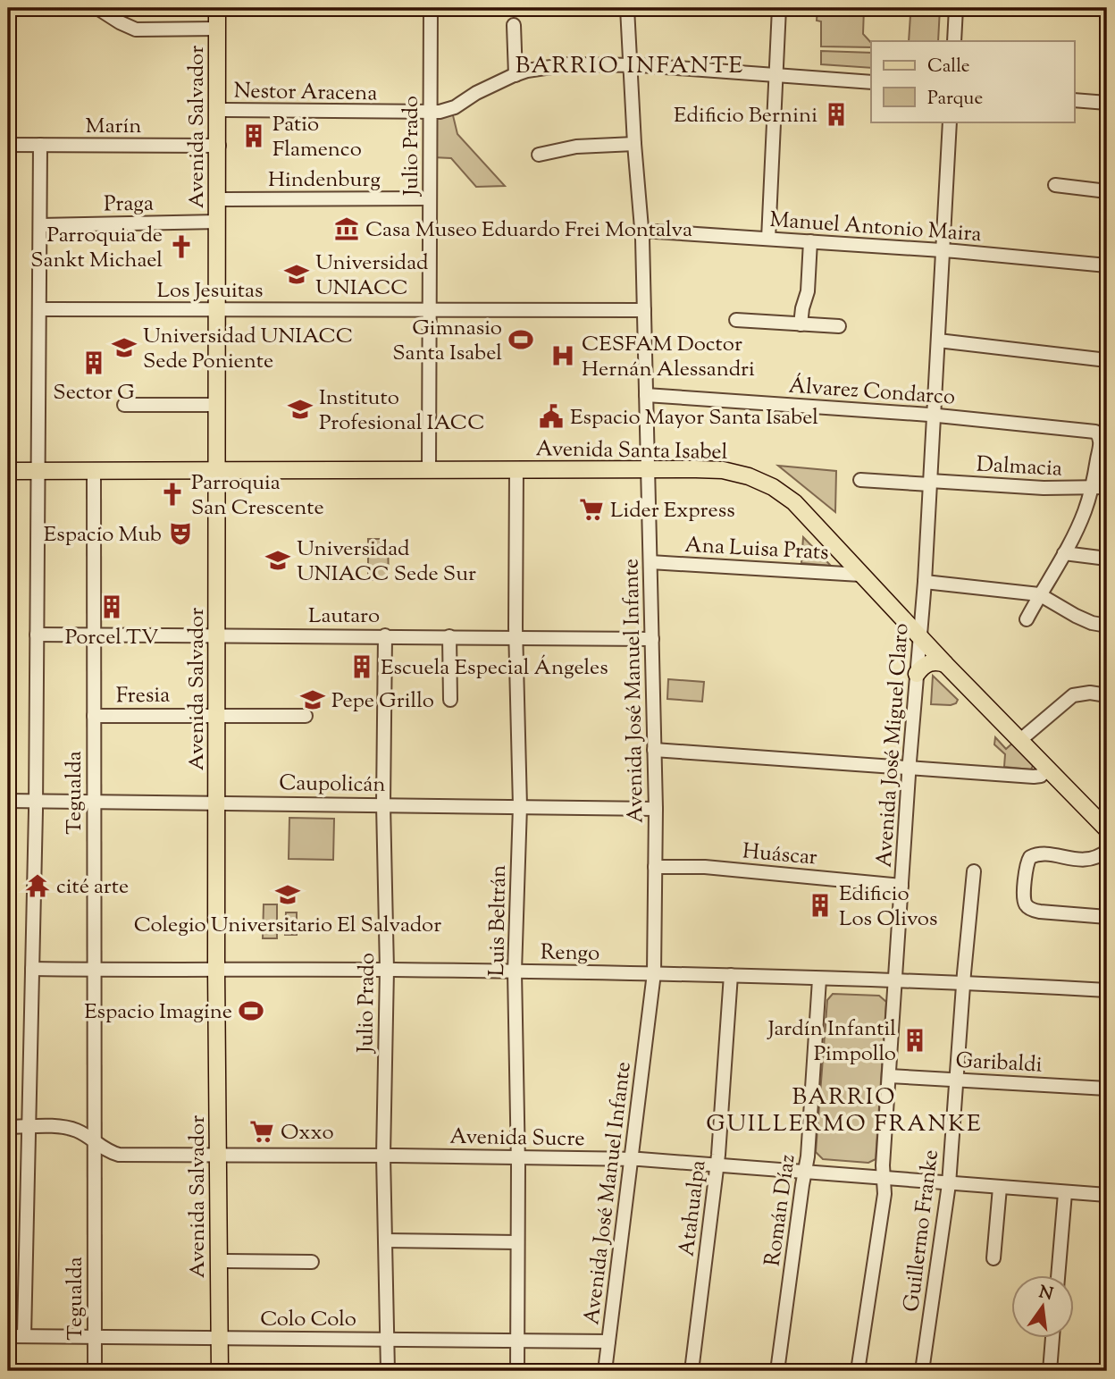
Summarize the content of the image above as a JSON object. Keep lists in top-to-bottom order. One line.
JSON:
{"streets":{"main road":["Avenida Salvador","Avenida Santa Isabel"],"street":["Nestor Aracena","Marín","Julio Prado","Hindenburg","Praga","Manuel Antonio Maira","Los Jesuitas","Álvarez Condarco","Dalmacia","Ana Luisa Prats","Lautaro","Avenida José Manuel Infante","Fresia","Avenida José Miguel Claro","Caupolicán","Tegualda","Huáscar","Luis Beltrán","Rengo","Garibaldi","Avenida Sucre","Atahualpa","Román Díaz","Guillermo Franke","Colo Colo"]},"crossings":[["Nestor Aracena","Avenida Salvador"],["Nestor Aracena","Julio Prado"],["Nestor Aracena","Avenida José Manuel Infante"],["Marín","Avenida Salvador"],["Avenida Salvador","Hindenburg"],["Avenida Salvador","Praga"],["Avenida Salvador","Los Jesuitas"],["Avenida Salvador","Avenida Santa Isabel"],["Avenida Salvador","Lautaro"],["Avenida Salvador","Fresia"],["Avenida Salvador","Caupolicán"],["Avenida Salvador","Rengo"],["Avenida Salvador","Avenida Sucre"],["Avenida Salvador","Colo Colo"],["Julio Prado","Hindenburg"],["Julio Prado","Los Jesuitas"],["Julio Prado","Avenida Santa Isabel"],["Julio Prado","Lautaro"],["Julio Prado","Caupolicán"],["Julio Prado","Rengo"],["Julio Prado","Avenida Sucre"],["Julio Prado","Colo Colo"],["Manuel Antonio Maira","Avenida José Manuel Infante"],["Manuel Antonio Maira","Avenida José Miguel Claro"],["Los Jesuitas","Avenida José Manuel Infante"],["Álvarez Condarco","Dalmacia"],["Álvarez Condarco","Avenida José Manuel Infante"],["Álvarez Condarco","Avenida José Miguel Claro"],["Avenida Santa Isabel","Ana Luisa Prats"],["Avenida Santa Isabel","Avenida José Manuel Infante"],["Avenida Santa Isabel","Avenida José Miguel Claro"],["Avenida Santa Isabel","Tegualda"],["Avenida Santa Isabel","Luis Beltrán"],["Dalmacia","Avenida José Miguel Claro"],["Ana Luisa Prats","Avenida José Manuel Infante"],["Lautaro","Avenida José Manuel Infante"],["Lautaro","Tegualda"],["Lautaro","Luis Beltrán"],["Avenida José Manuel Infante","Caupolicán"],["Avenida José Manuel Infante","Huáscar"],["Avenida José Manuel Infante","Rengo"],["Avenida José Manuel Infante","Avenida Sucre"],["Avenida José Manuel Infante","Colo Colo"],["Fresia","Tegualda"],["Avenida José Miguel Claro","Huáscar"],["Avenida José Miguel Claro","Rengo"],["Avenida José Miguel Claro","Garibaldi"],["Avenida José Miguel Claro","Avenida Sucre"],["Caupolicán","Tegualda"],["Caupolicán","Luis Beltrán"],["Tegualda","Rengo"],["Tegualda","Avenida Sucre"],["Tegualda","Colo Colo"],["Luis Beltrán","Rengo"],["Luis Beltrán","Avenida Sucre"],["Luis Beltrán","Colo Colo"],["Rengo","Atahualpa"],["Rengo","Román Díaz"],["Rengo","Guillermo Franke"],["Garibaldi","Guillermo Franke"],["Avenida Sucre","Atahualpa"],["Avenida Sucre","Román Díaz"],["Avenida Sucre","Guillermo Franke"]],"districts":["BARRIO INFANTE","BARRIO GUILLERMO FRANKE"],"places":{"building":["Edificio Bernini","Patio Flamenco","Sector G","Porcel TV","Escuela Especial Ángeles","Edificio Los Olivos","Jardín Infantil Pimpollo"],"museum":["Casa Museo Eduardo Frei Montalva"],"church":["Parroquia de Sankt Michael","Parroquia San Crescente"],"school or university":["Universidad UNIACC","Universidad UNIACC Sede Poniente","Instituto Profesional IACC","Universidad UNIACC Sede Sur","Pepe Grillo","Colegio Universitario El Salvador"],"sports":["Gimnasio Santa Isabel","Espacio Imagine"],"hospital":["CESFAM Doctor Hernán Alessandri"],"public building":["Espacio Mayor Santa Isabel"],"supermarket":["Lider Express","Oxxo"],"theatre":["Espacio Mub"],"temple":["cité arte"]},"legend":["Calle","Parque"],"north":"top"}
